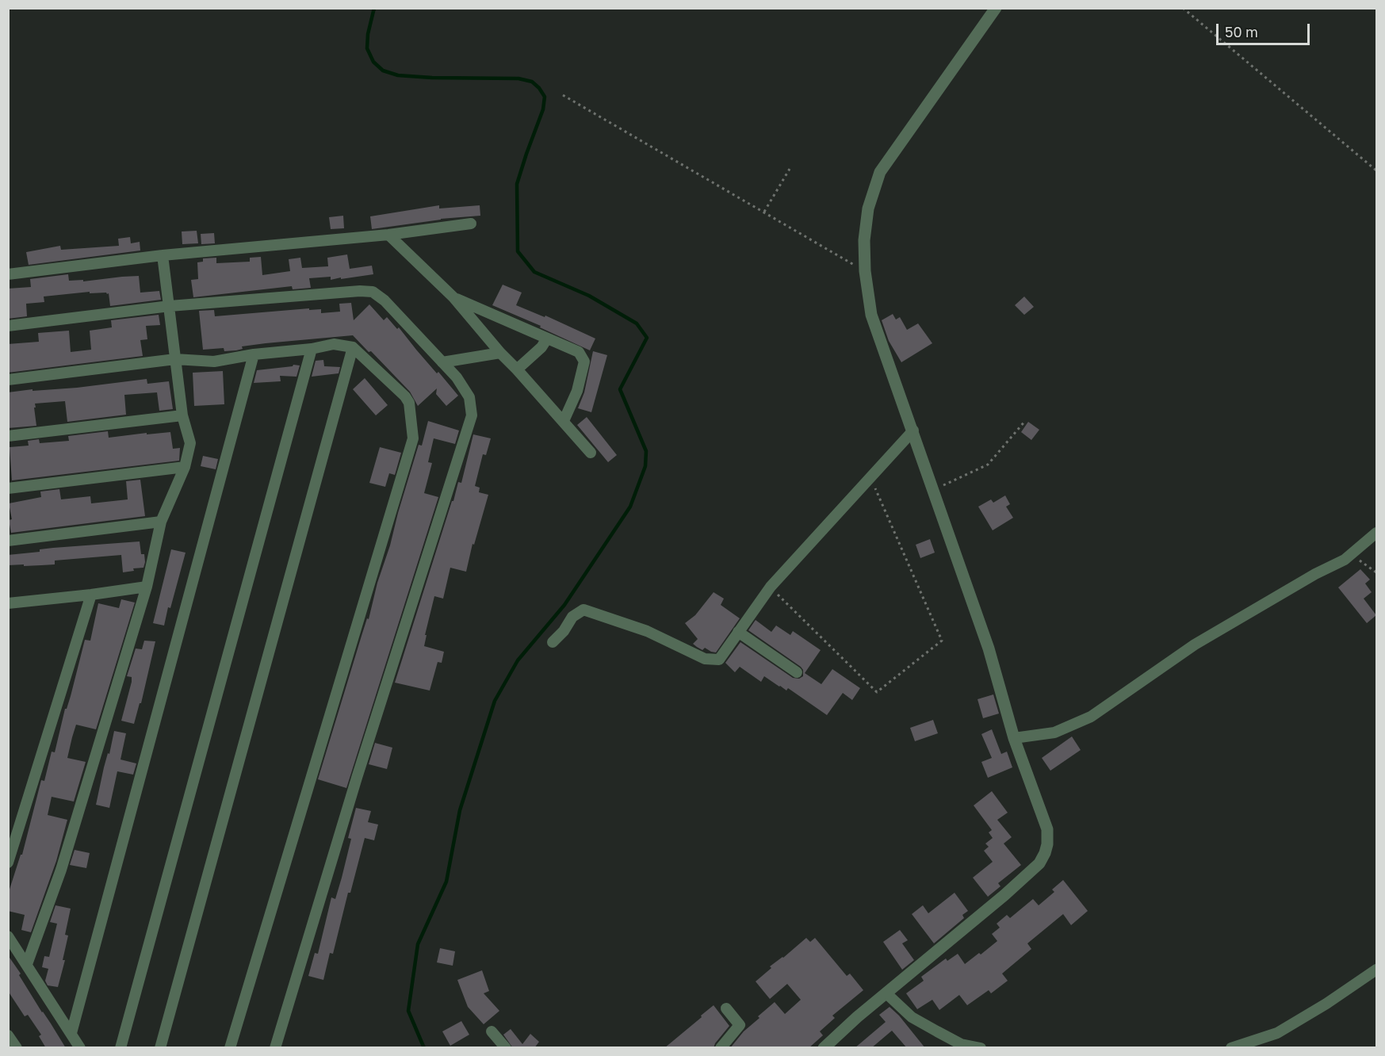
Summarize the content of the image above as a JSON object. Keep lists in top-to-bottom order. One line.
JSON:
{"scale_bar":"50 m"}
